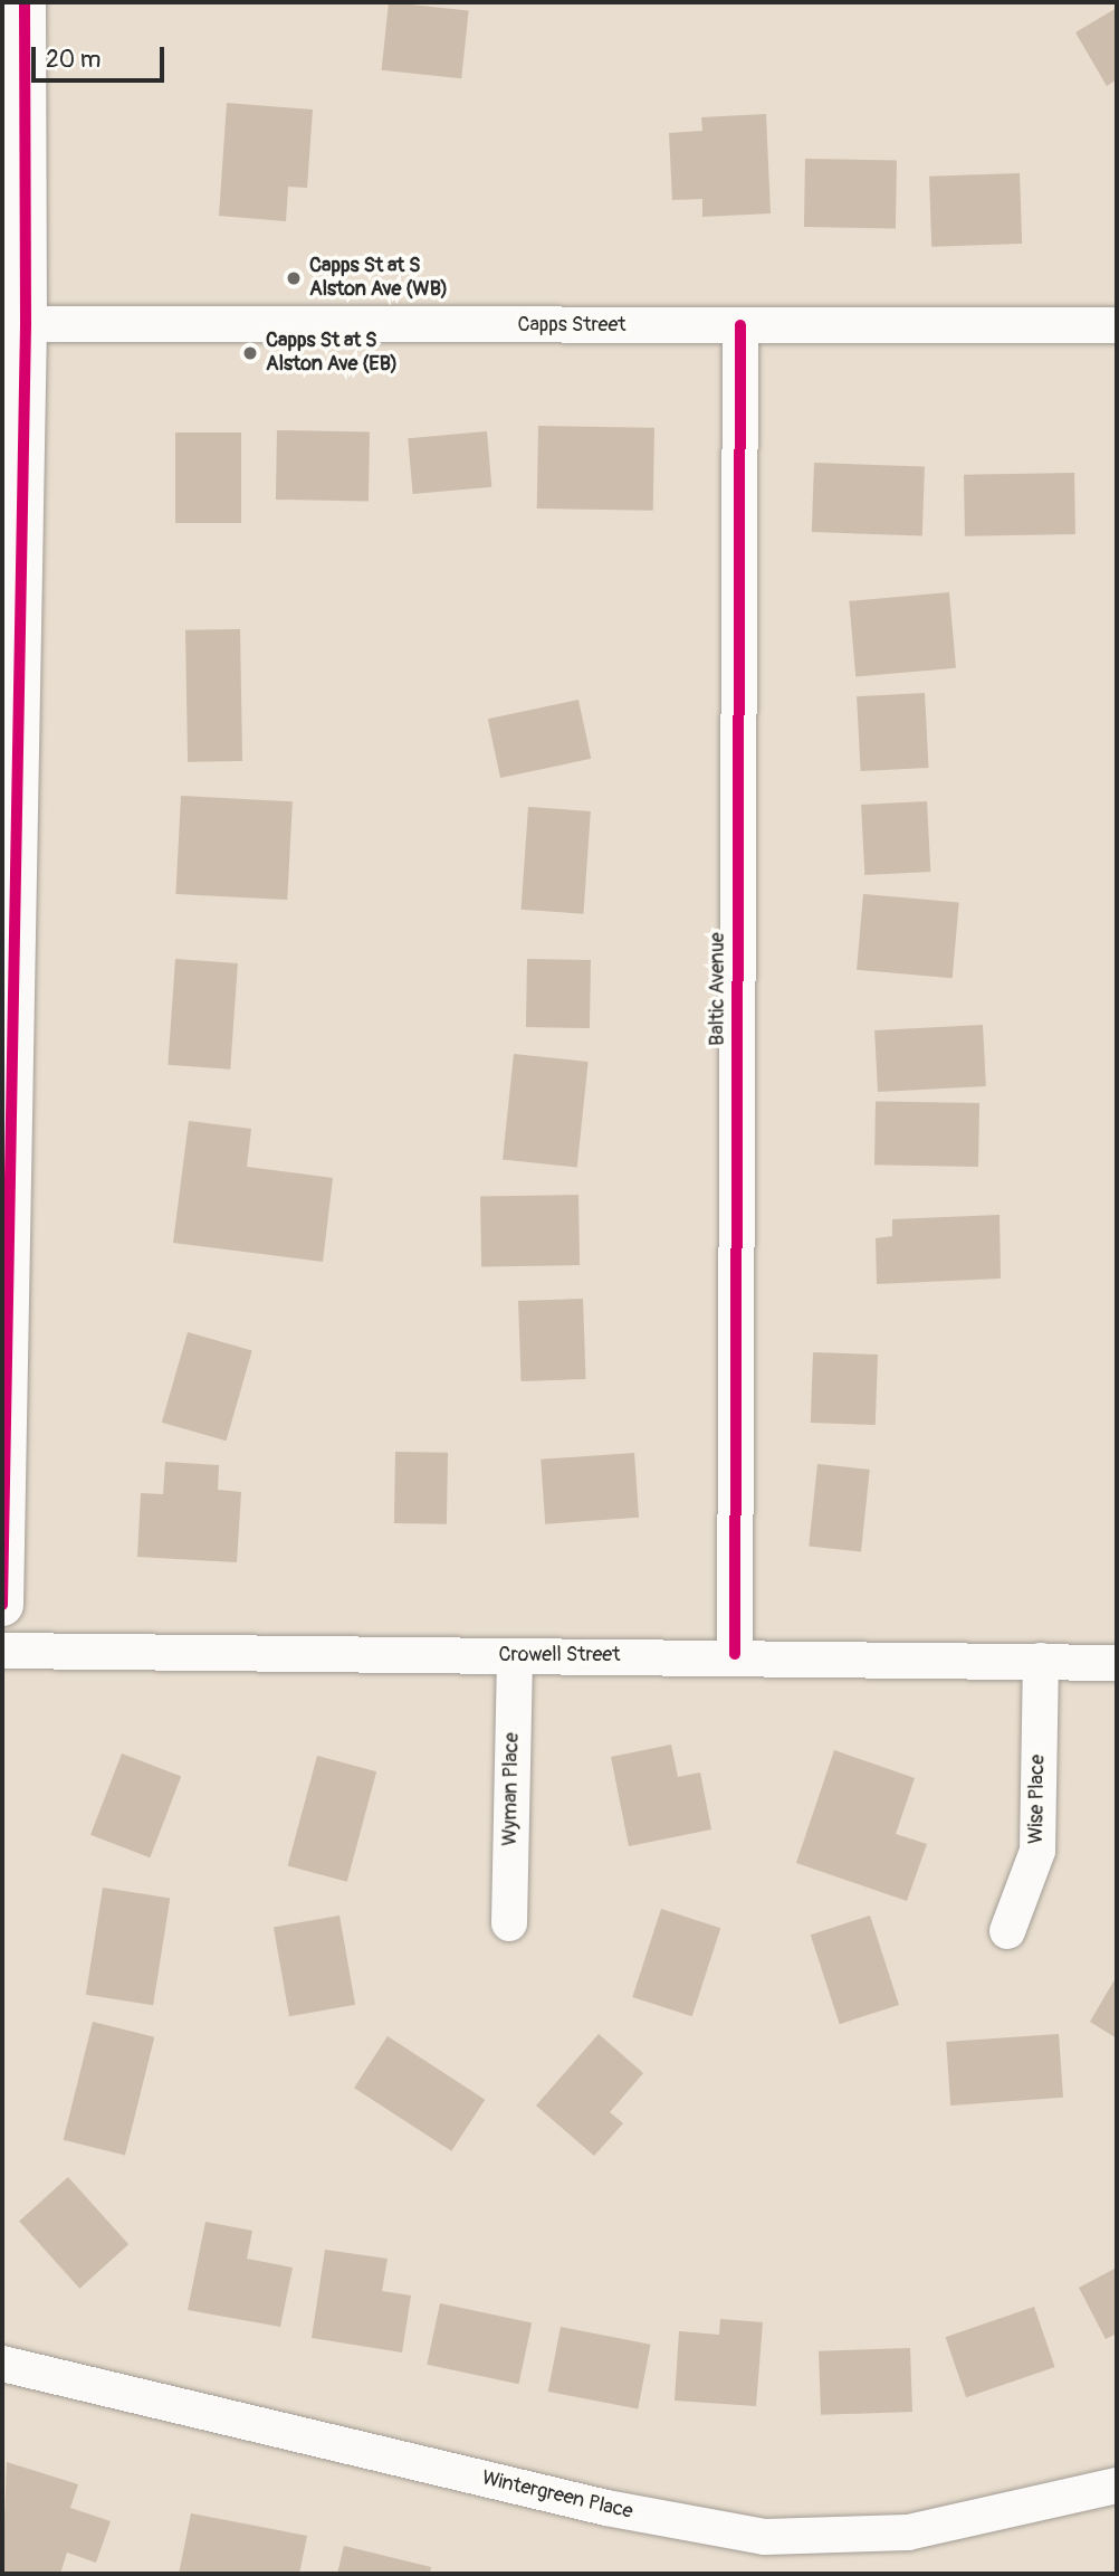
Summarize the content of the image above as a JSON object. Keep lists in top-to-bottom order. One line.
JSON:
{"streets":{"street":["Capps Street","Baltic Avenue","Crowell Street","Wyman Place","Wise Place","Wintergreen Place"]},"crossings":[["Capps Street","Baltic Avenue"],["Baltic Avenue","Crowell Street"],["Crowell Street","Wyman Place"],["Crowell Street","Wise Place"]],"places":["Capps St at S Alston Ave (WB)","Capps St at S Alston Ave (EB)"],"scale_bar":"20 m"}
